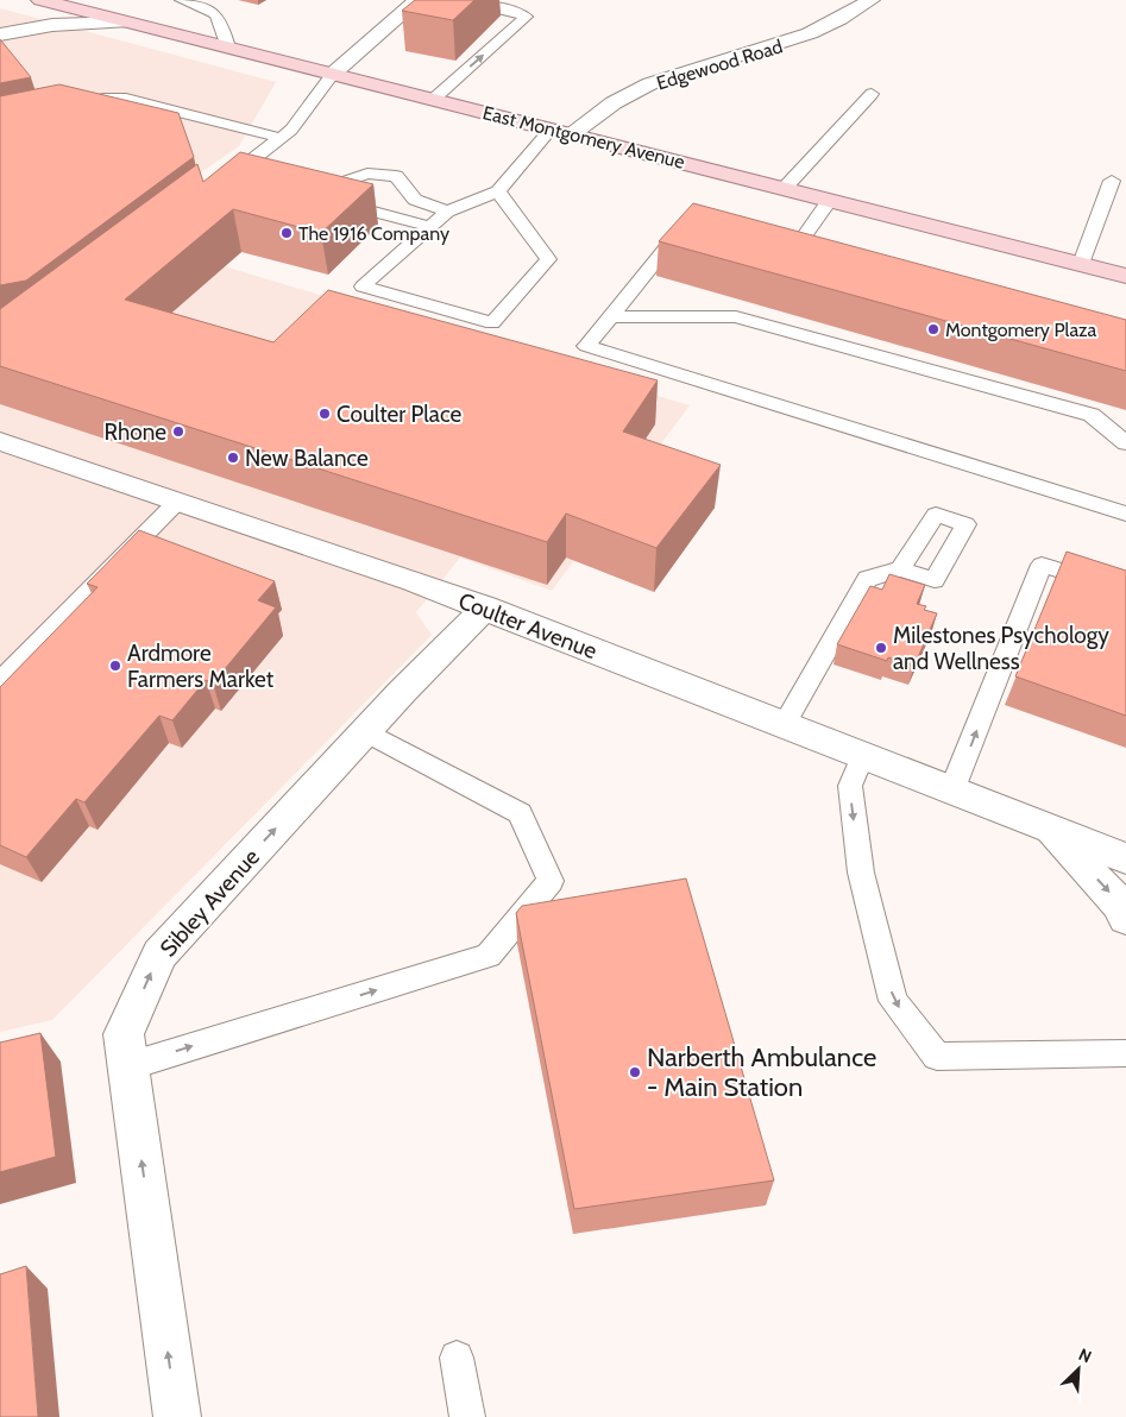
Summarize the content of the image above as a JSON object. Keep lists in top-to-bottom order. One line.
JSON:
{"streets":{"main road":["East Montgomery Avenue"],"street":["Edgewood Road","Coulter Avenue","Sibley Avenue"]},"crossings":[["Edgewood Road","East Montgomery Avenue"],["Coulter Avenue","Sibley Avenue"]],"one_way":["Sibley Avenue"],"places":["The 1916 Company","Montgomery Plaza","Coulter Place","Rhone","New Balance","Milestones Psychology and Wellness","Ardmore Farmers Market","Narberth Ambulance - Main Station"],"north":"top right"}
